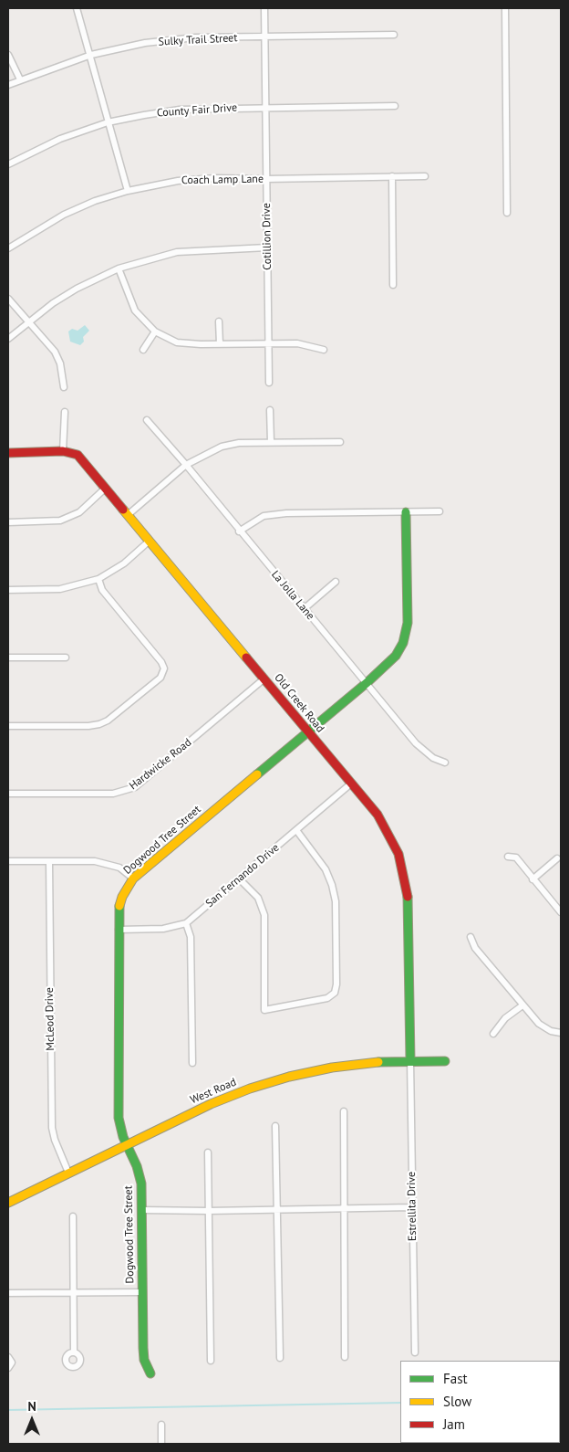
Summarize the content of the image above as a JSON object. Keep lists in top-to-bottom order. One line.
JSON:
{"streets":{"street":["Sulky Trail Street","County Fair Drive","Coach Lamp Lane","Cotillion Drive","La Jolla Lane","Old Creek Road","Hardwicke Road","Dogwood Tree Street","San Fernando Drive","McLeod Drive","West Road","Estrellita Drive"]},"crossings":[["Sulky Trail Street","Cotillion Drive"],["County Fair Drive","Cotillion Drive"],["Coach Lamp Lane","Cotillion Drive"],["La Jolla Lane","Dogwood Tree Street"],["Old Creek Road","Hardwicke Road"],["Old Creek Road","Dogwood Tree Street"],["Old Creek Road","San Fernando Drive"],["Old Creek Road","West Road"],["Old Creek Road","Estrellita Drive"],["Dogwood Tree Street","San Fernando Drive"],["Dogwood Tree Street","West Road"],["McLeod Drive","West Road"],["West Road","Estrellita Drive"]],"legend":["Fast","Slow","Jam"],"north":"top"}
